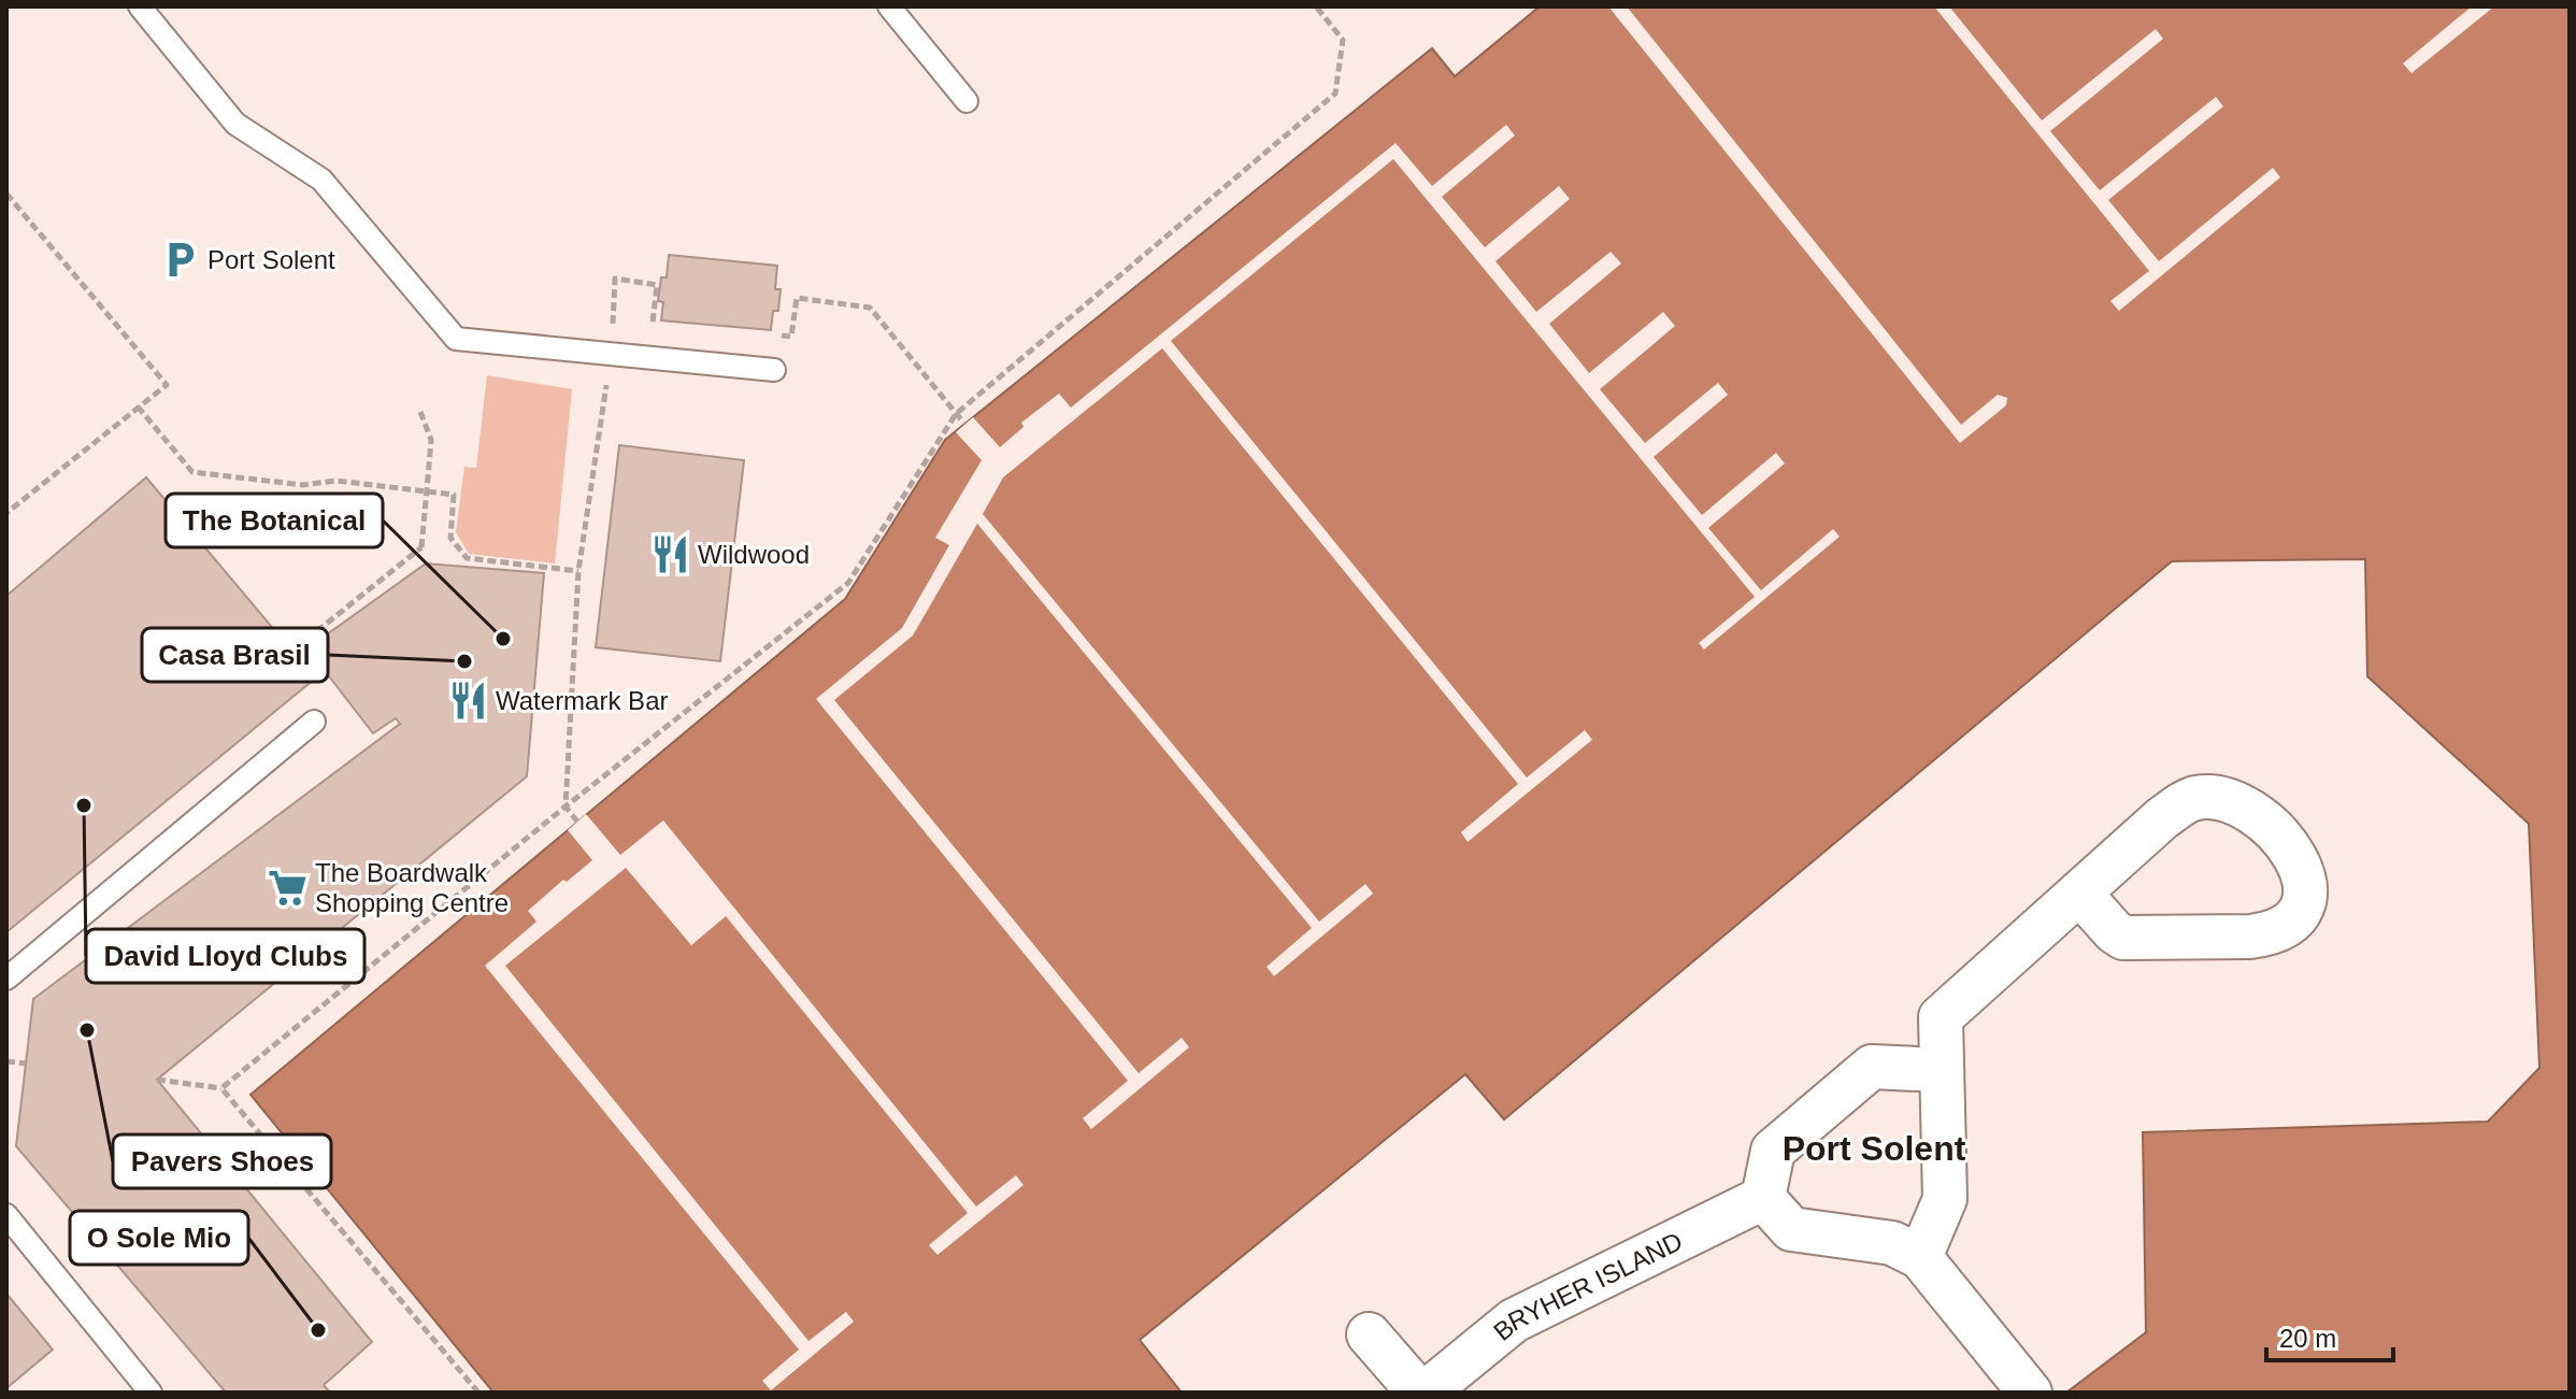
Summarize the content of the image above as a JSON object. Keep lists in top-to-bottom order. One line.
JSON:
{"streets":{"street":["BRYHER ISLAND"]},"districts":["Port Solent"],"places":{"parking":["Port Solent"],"restaurant":["Wildwood","Watermark Bar"],"other":["The Botanical","Casa Brasil","David Lloyd Clubs","Pavers Shoes","O Sole Mio"],"supermarket":["The Boardwalk Shopping Centre"]},"scale_bar":"20 m"}
